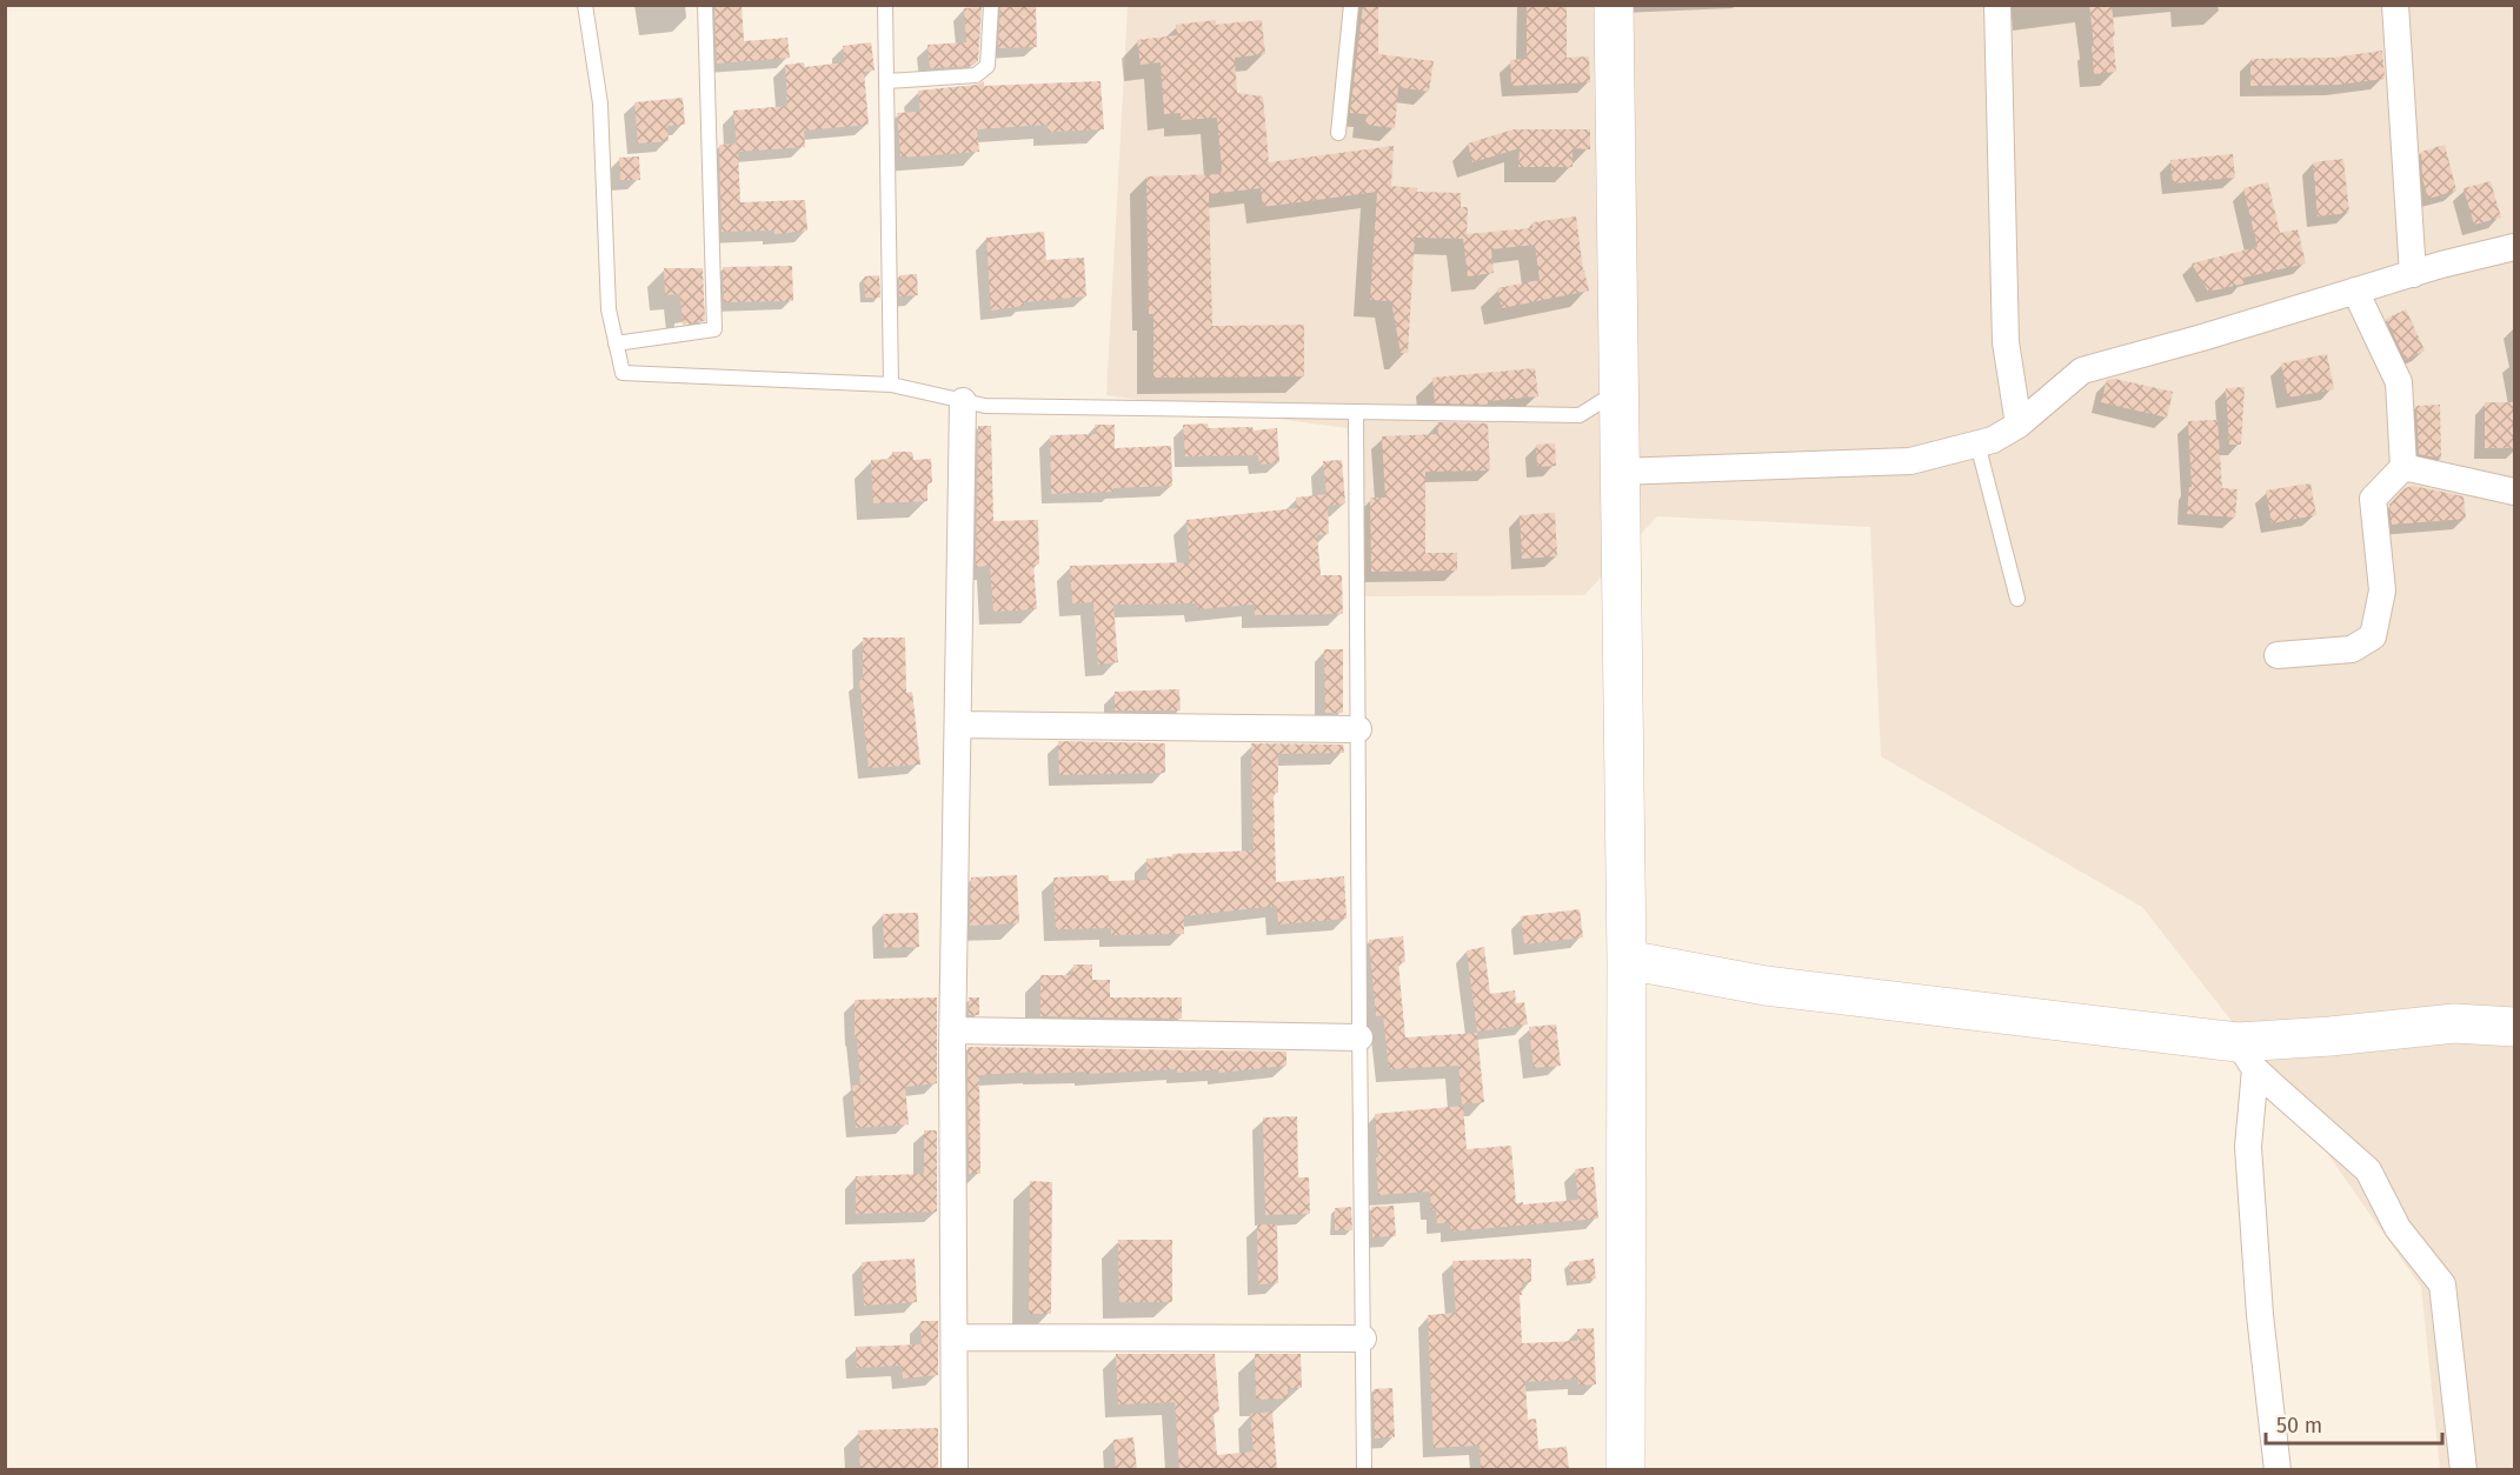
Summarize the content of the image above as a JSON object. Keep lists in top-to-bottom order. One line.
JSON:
{"scale_bar":"50 m"}
